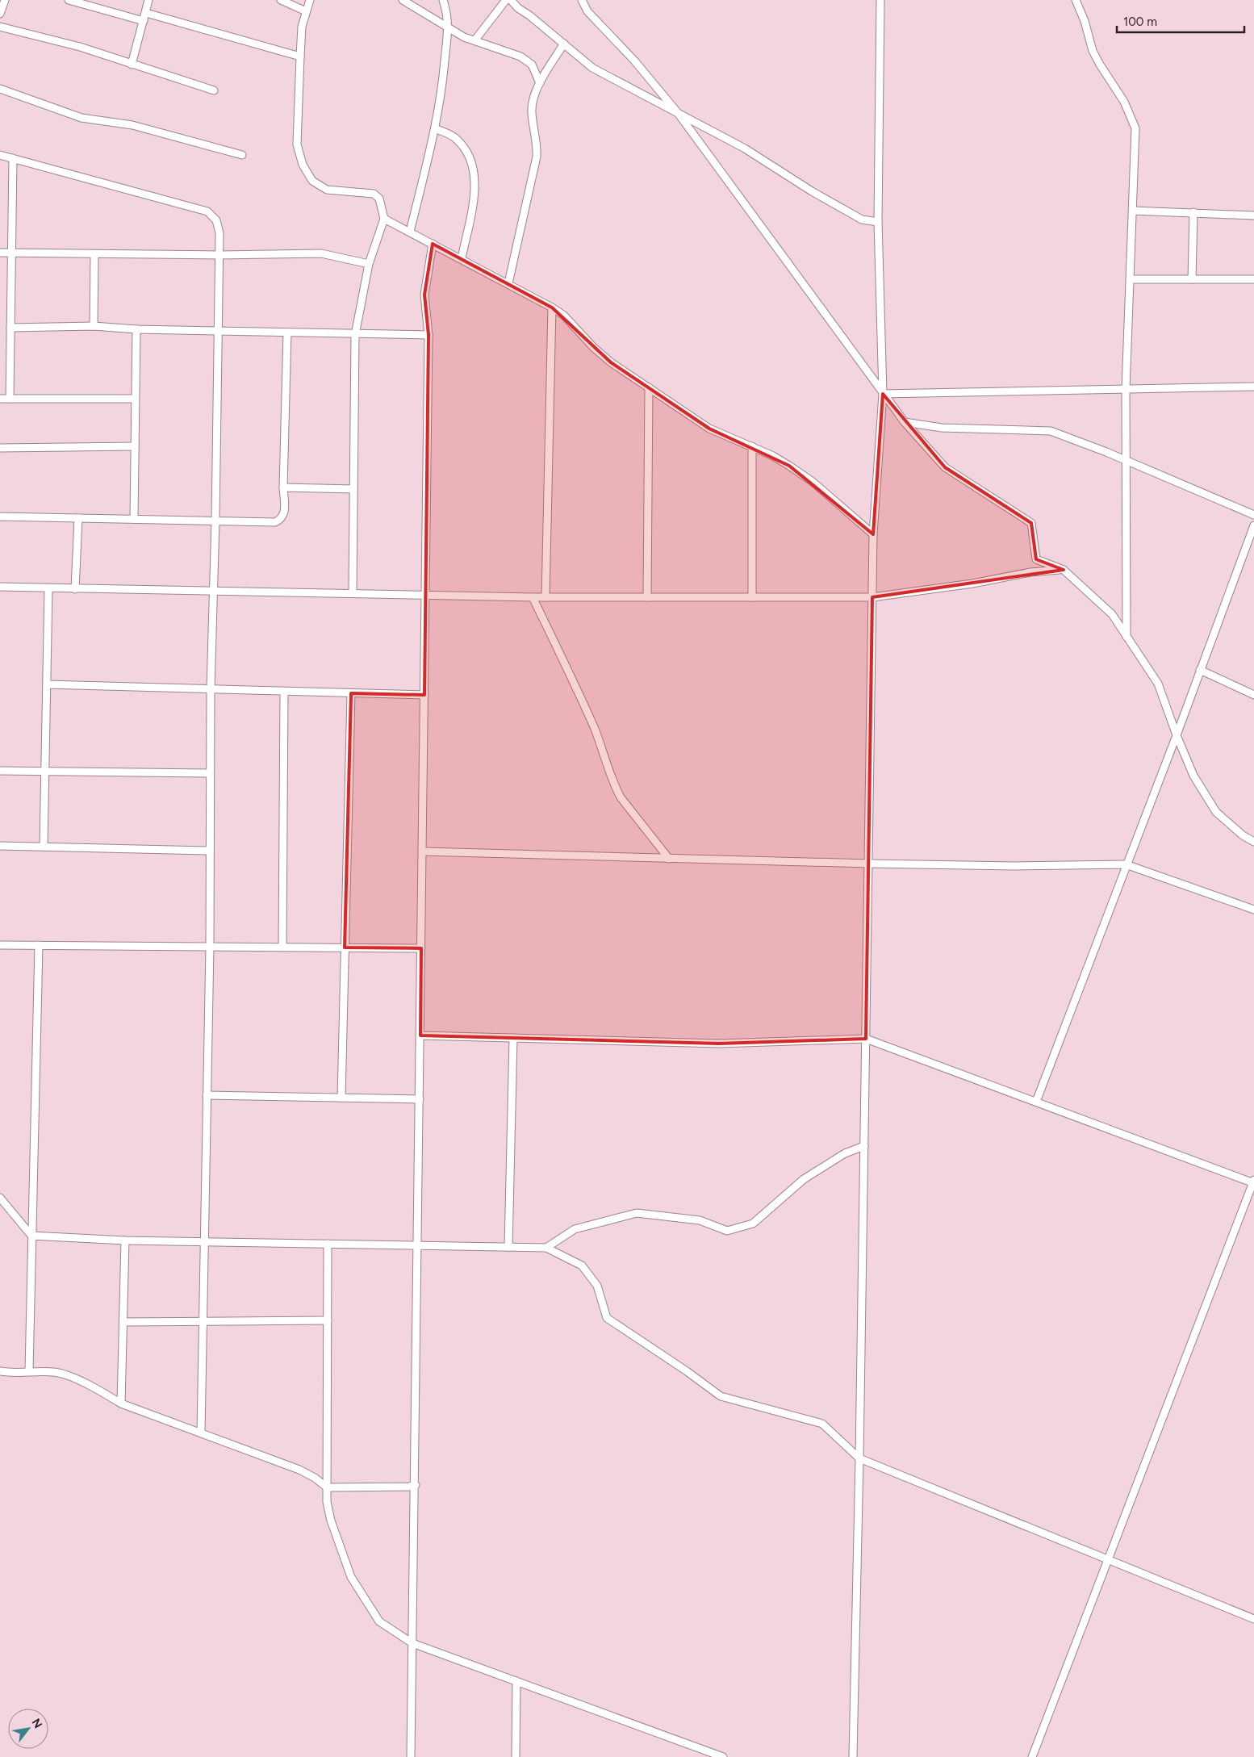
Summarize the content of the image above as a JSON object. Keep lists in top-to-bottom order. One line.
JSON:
{"scale_bar":"100 m","north":"top right"}
